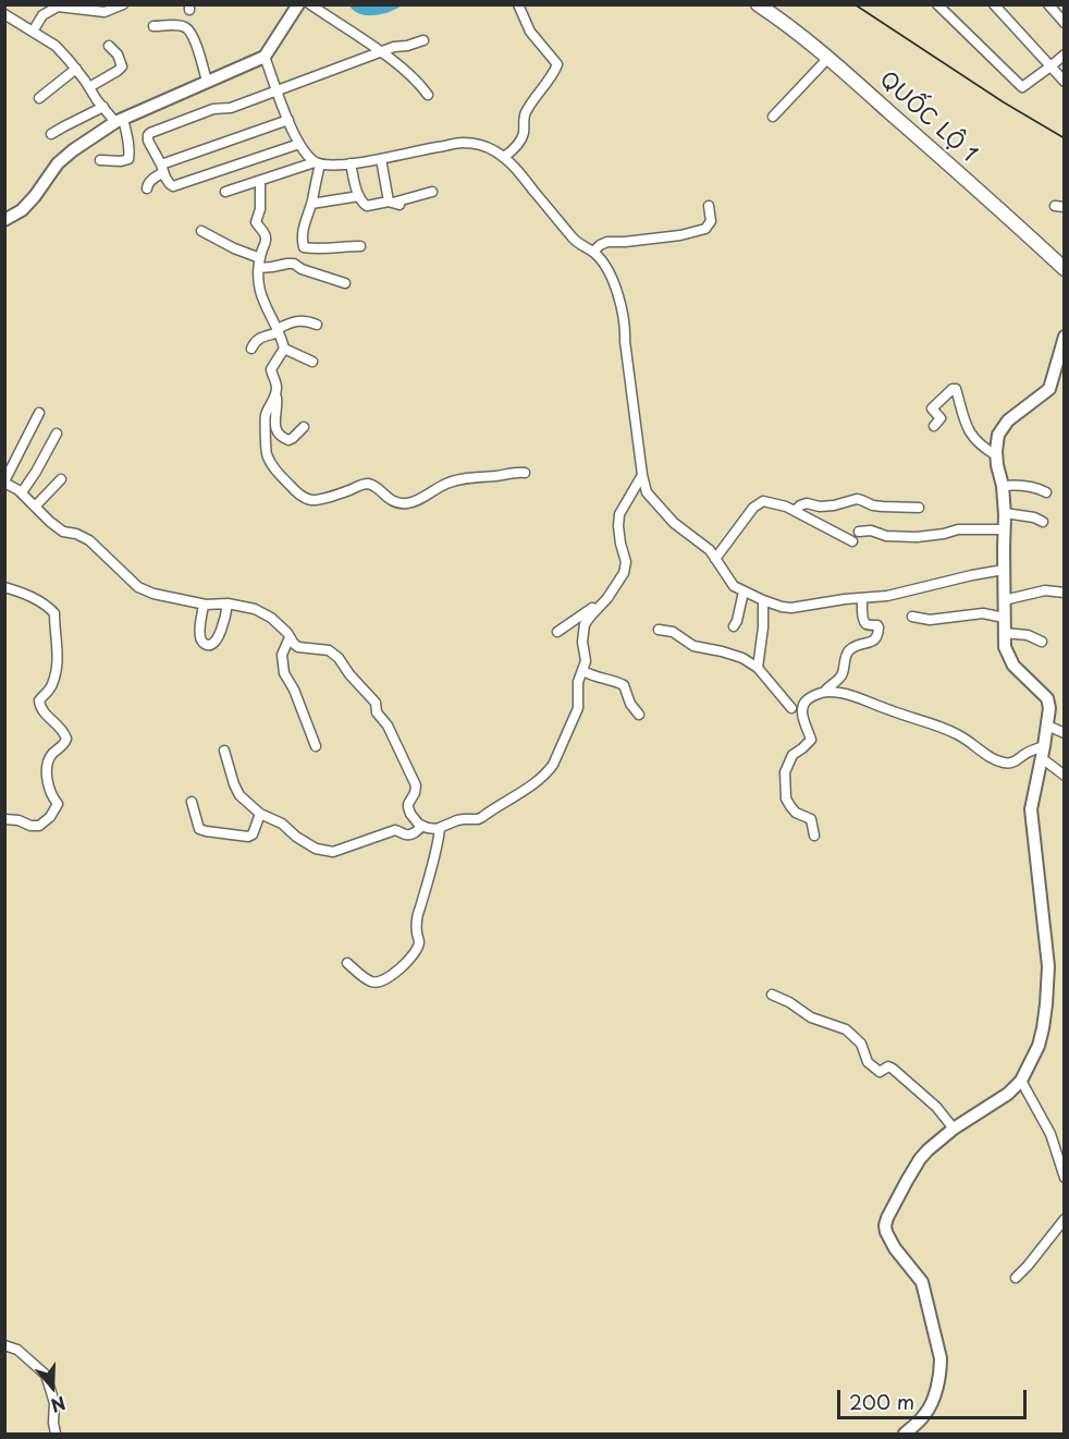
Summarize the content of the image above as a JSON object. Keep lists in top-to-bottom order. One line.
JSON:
{"streets":{"highway":["QUỐC LỘ 1"]},"scale_bar":"200 m","north":"bottom"}
